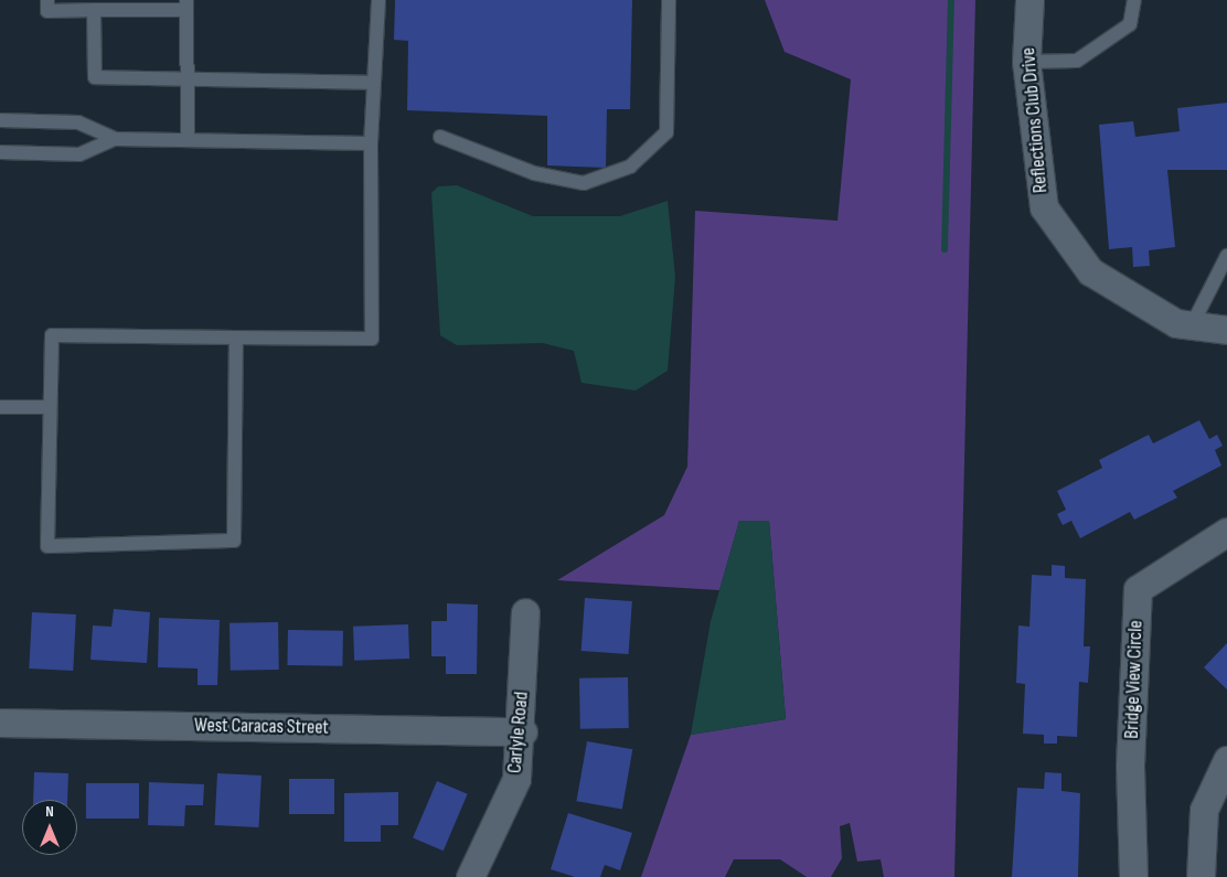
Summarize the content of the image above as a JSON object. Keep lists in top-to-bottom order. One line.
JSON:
{"streets":{"street":["Reflections Club Drive","Bridge View Circle","West Caracas Street","Carlyle Road"]},"crossings":[["West Caracas Street","Carlyle Road"]],"north":"top"}
